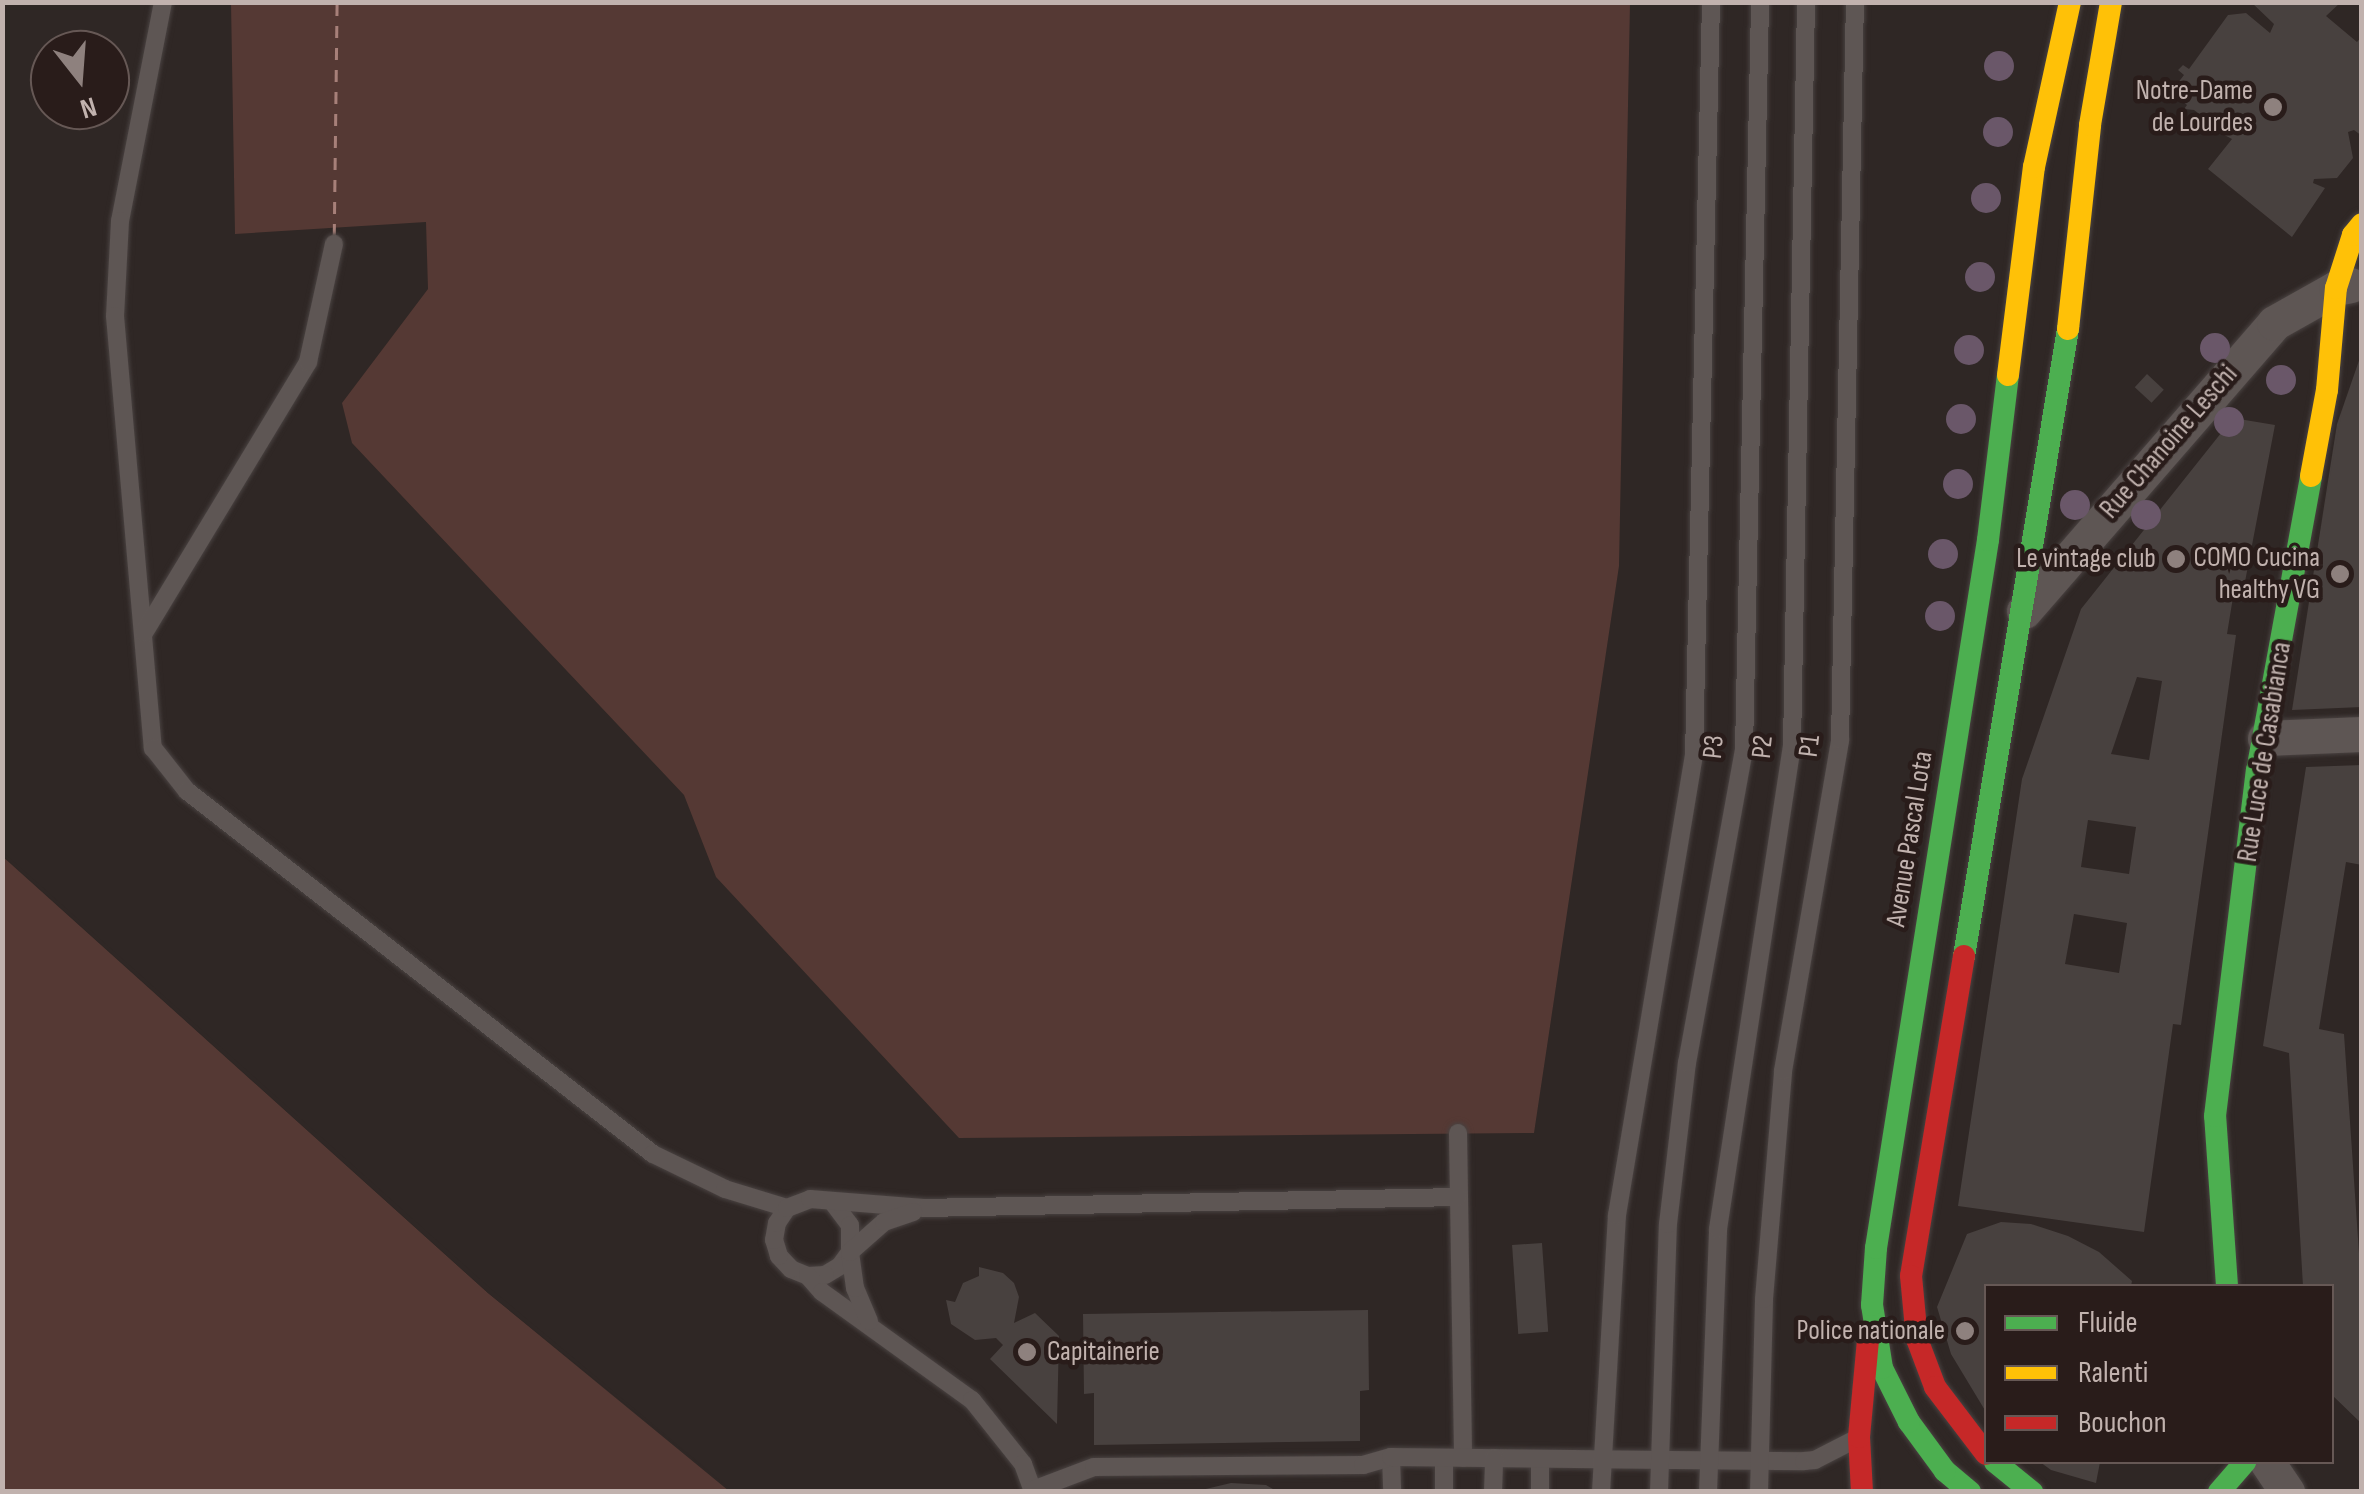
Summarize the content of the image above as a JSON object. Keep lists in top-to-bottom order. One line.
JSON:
{"streets":{"main road":["Rue Luce de Casabianca","Avenue Pascal Lota"],"street":["Rue Chanoine Leschi"],"lane":["P1","P3","P2"]},"crossings":[["Rue Chanoine Leschi","Rue Luce de Casabianca"]],"places":["Notre-Dame de Lourdes","Le vintage club","COMO Cucina healthy VG","Police nationale","Capitainerie"],"legend":["Fluide","Ralenti","Bouchon"],"north":"bottom"}
